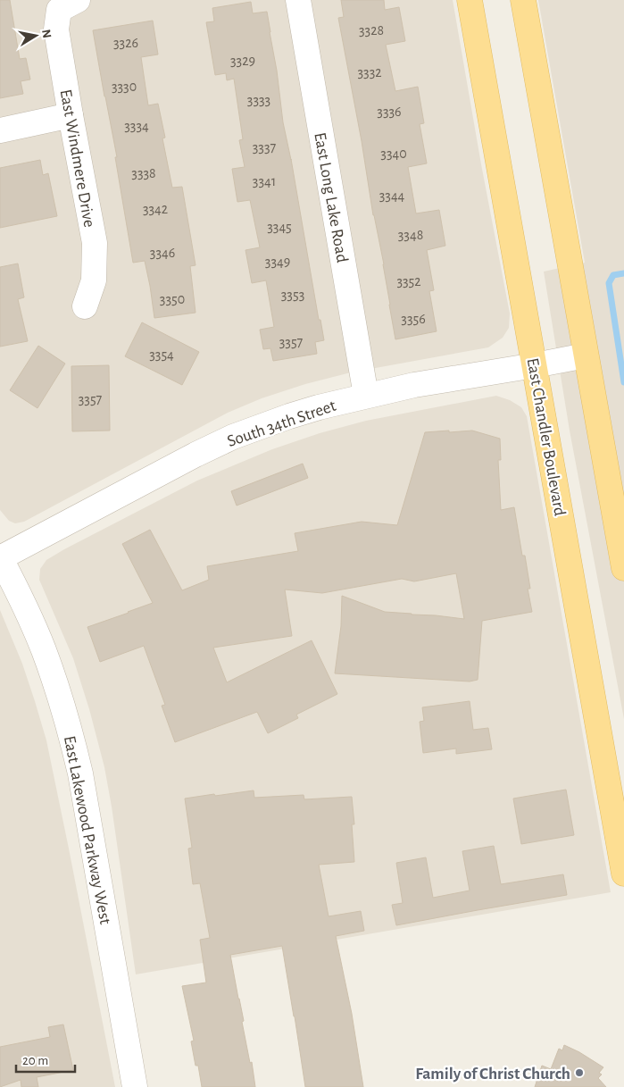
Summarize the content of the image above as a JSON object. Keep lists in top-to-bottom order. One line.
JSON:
{"streets":{"main road":["East Chandler Boulevard"],"street":["East Windmere Drive","East Long Lake Road","South 34th Street","East Lakewood Parkway West"]},"crossings":[["East Long Lake Road","South 34th Street"],["South 34th Street","East Chandler Boulevard"],["South 34th Street","East Lakewood Parkway West"]],"places":["Family of Christ Church"],"house_numbers":["3328","3326","3329","3332","3330","3333","3336","3334","3337","3340","3338","3341","3344","3342","3345","3348","3346","3349","3352","3353","3350","3356","3357","3354","3357"],"scale_bar":"20 m","north":"right"}
